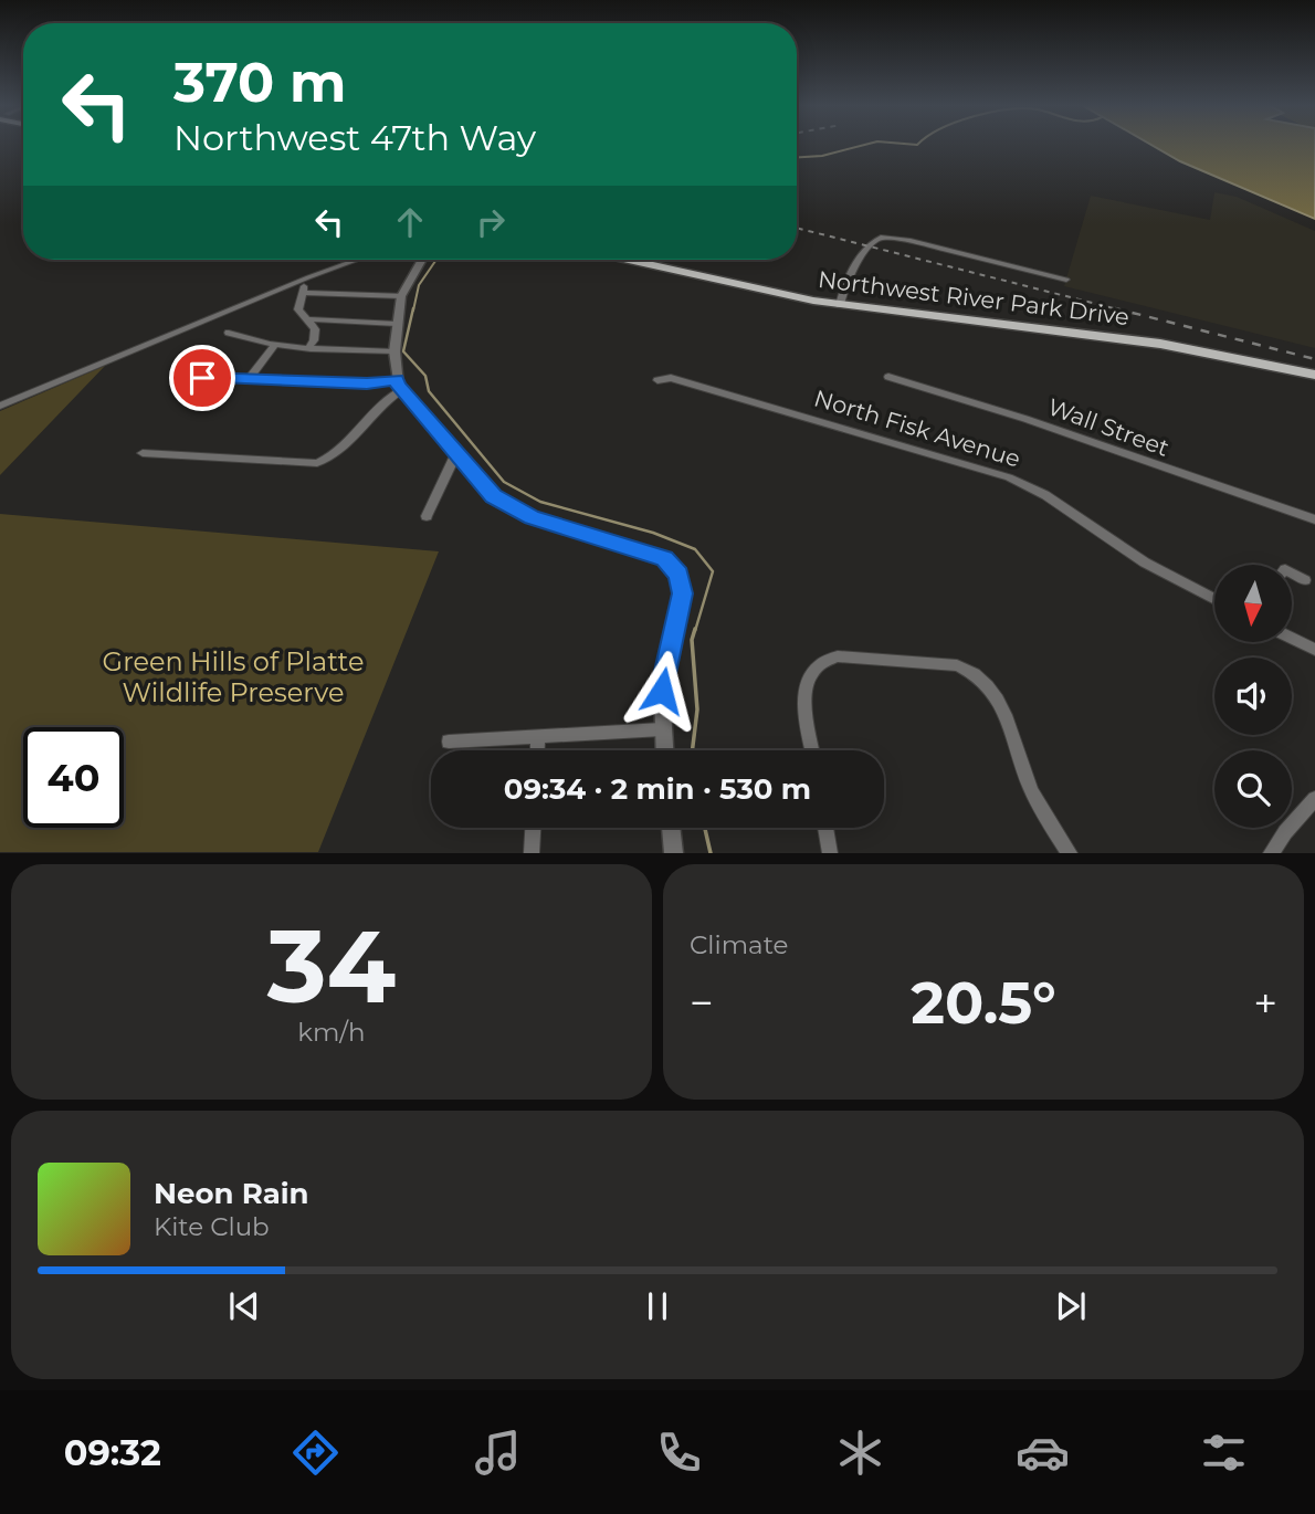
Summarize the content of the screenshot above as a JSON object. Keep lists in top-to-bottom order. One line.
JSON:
{"streets":{"main road":["Northwest River Park Drive"],"street":["Wall Street","North Fisk Avenue"]},"parks":["Green Hills of Platte Wildlife Preserve"],"north":"bottom","page":{"turn":["370 m","Northwest 47th Way"],"limit":"40","trip":"09:34 · 2 min · 530 m","tile":[["34","km/h"],"Climate"],"heat":["−","20.5°","+"],"song":["Neon Rain","Kite Club"],"tabs":"09:32"}}
